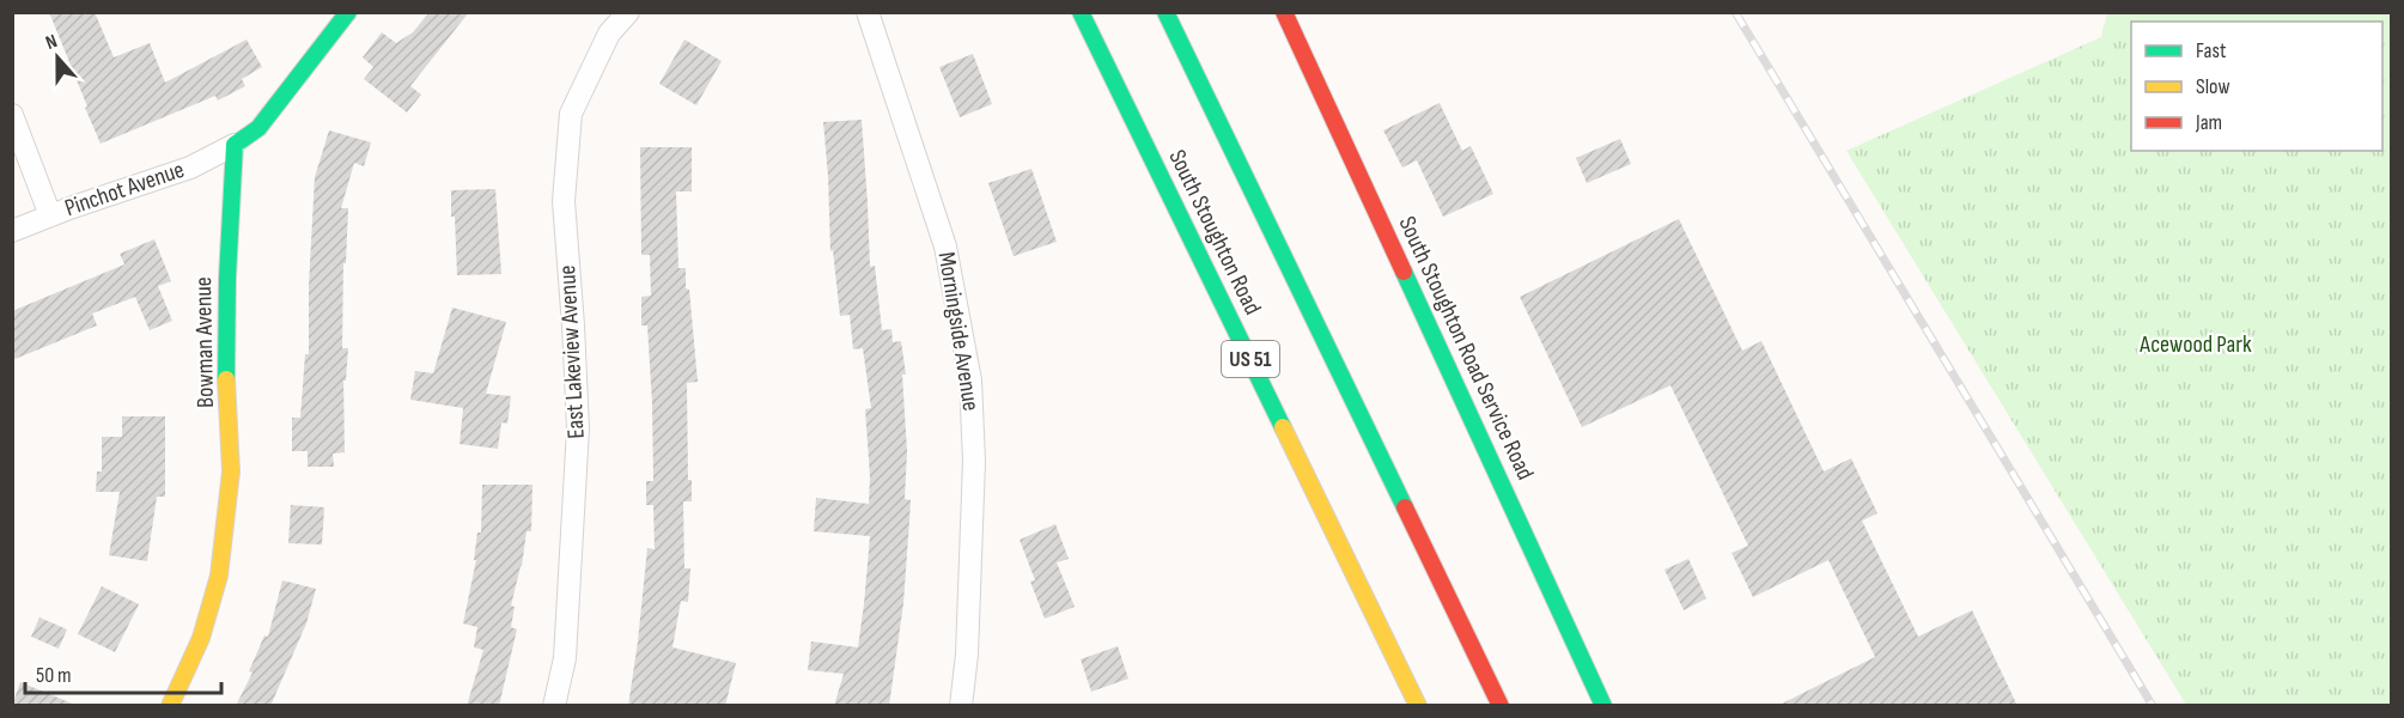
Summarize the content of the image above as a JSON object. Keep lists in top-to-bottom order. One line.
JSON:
{"streets":{"main road":["South Stoughton Road","Bowman Avenue","South Stoughton Road Service Road","US 51"],"street":["Pinchot Avenue","Morningside Avenue","East Lakeview Avenue"]},"crossings":[["Pinchot Avenue","Bowman Avenue"]],"parks":["Acewood Park"],"legend":["Fast","Slow","Jam"],"scale_bar":"50 m","north":"top"}
